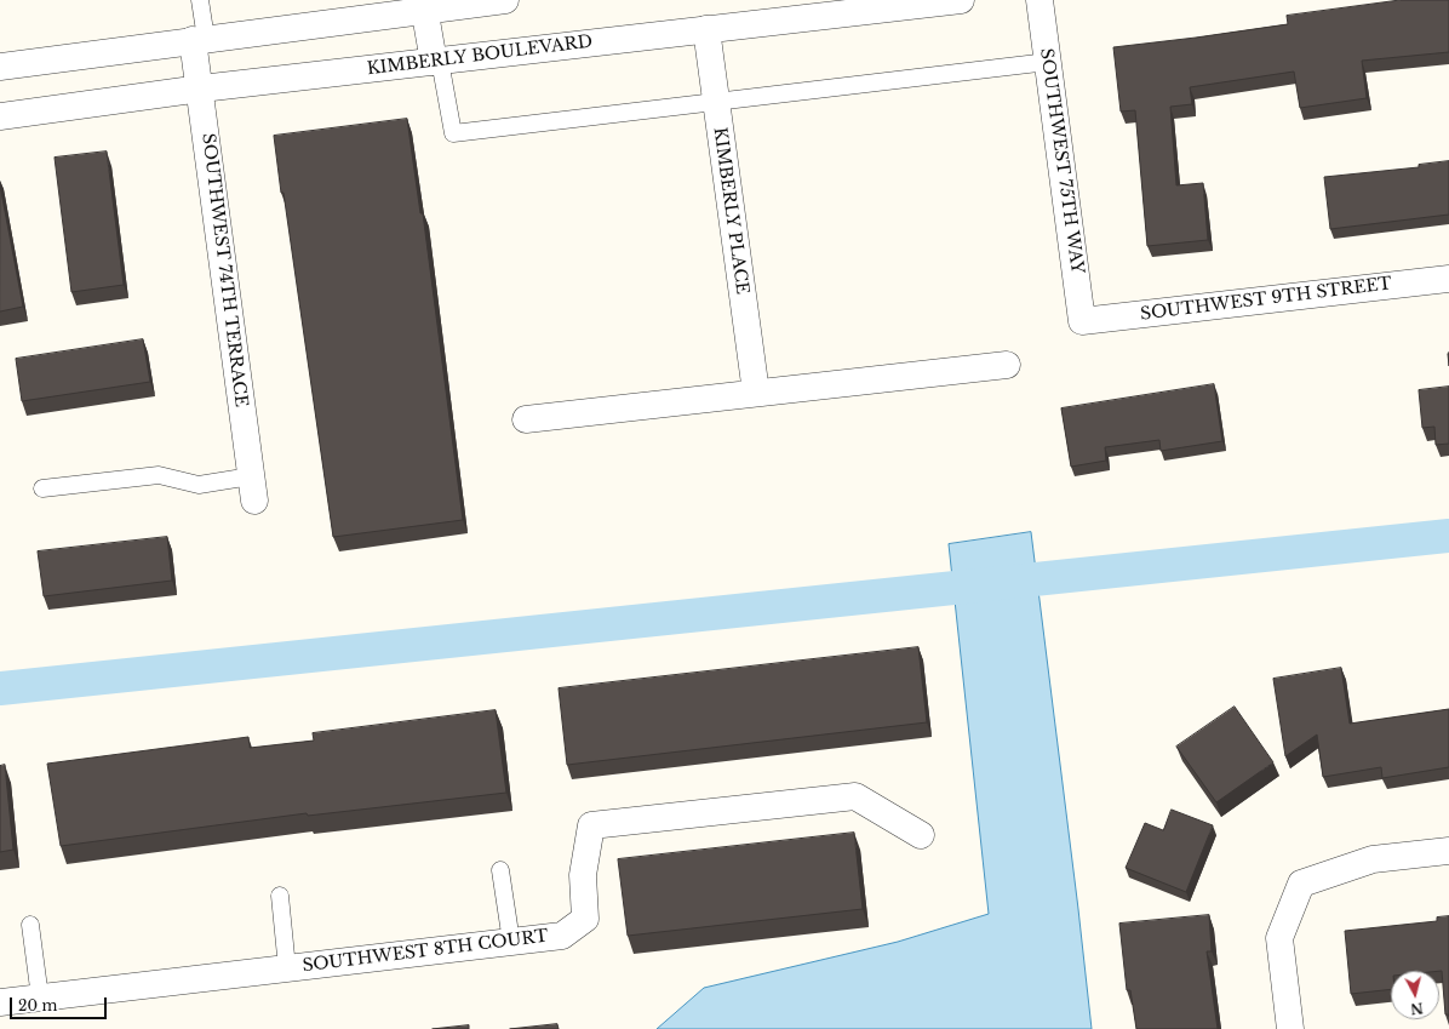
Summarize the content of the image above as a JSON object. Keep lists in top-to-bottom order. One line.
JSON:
{"streets":{"street":["KIMBERLY BOULEVARD","SOUTHWEST 75TH WAY","KIMBERLY PLACE","SOUTHWEST 74TH TERRACE","SOUTHWEST 9TH STREET","SOUTHWEST 8TH COURT"]},"crossings":[["KIMBERLY BOULEVARD","KIMBERLY PLACE"],["KIMBERLY BOULEVARD","SOUTHWEST 74TH TERRACE"],["SOUTHWEST 75TH WAY","SOUTHWEST 9TH STREET"]],"scale_bar":"20 m","north":"bottom"}
